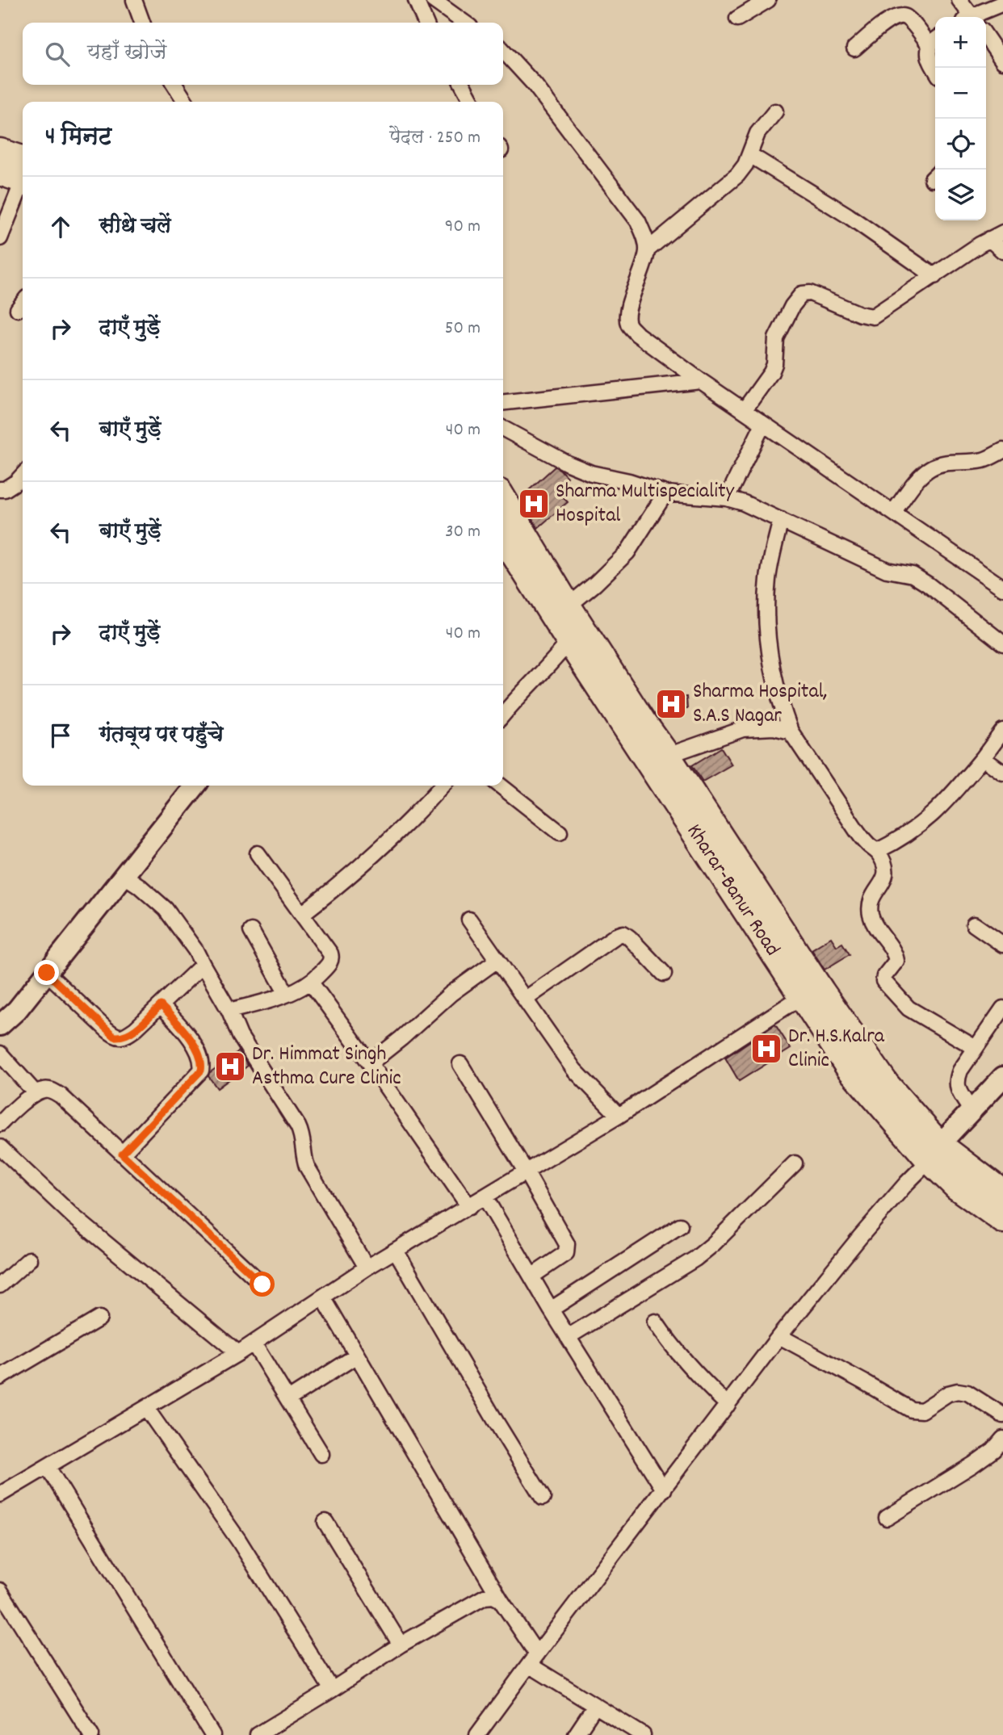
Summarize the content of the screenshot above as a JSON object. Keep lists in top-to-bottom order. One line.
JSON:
{"streets":{"highway":["Kharar-Banur Road"]},"places":{"hospital":["Sharma Multispeciality Hospital","Sharma Hospital, S.A.S Nagar","Dr. H.S.Kalra Clinic","Dr. Himmat Singh Asthma Cure Clinic"]},"page":{"map_buttons":["+","−"],"search":"यहाँ खोजें","heading":["4 मिनट","पैदल · 250 m"],"list":[["सीधे चलें","90 m"],["दाएँ मुड़ें","50 m"],["बाएँ मुड़ें","40 m"],["बाएँ मुड़ें","30 m"],["दाएँ मुड़ें","40 m"],"गंतव्य पर पहुँचे"]}}
